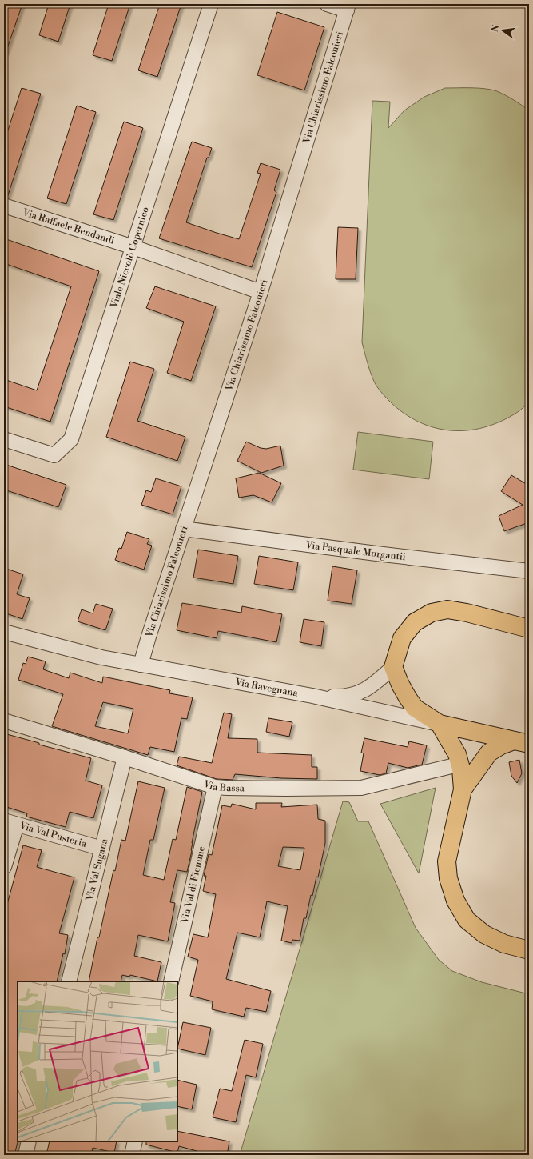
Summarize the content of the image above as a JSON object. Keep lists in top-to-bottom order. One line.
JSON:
{"streets":{"main road":["Via Ravegnana"],"street":["Via Chiarissimo Falconieri","Via Raffaele Bendandi","Viale Niccolò Copernico","Via Pasquale Morgantii","Via Bassa","Via Val Pusteria","Via Val Sugana","Via Val di Fiemme"]},"crossings":[["Via Chiarissimo Falconieri","Via Raffaele Bendandi"],["Via Chiarissimo Falconieri","Via Pasquale Morgantii"],["Via Chiarissimo Falconieri","Via Ravegnana"],["Via Raffaele Bendandi","Viale Niccolò Copernico"],["Via Bassa","Via Val Sugana"],["Via Bassa","Via Val di Fiemme"],["Via Val Pusteria","Via Val Sugana"]],"north":"left"}
